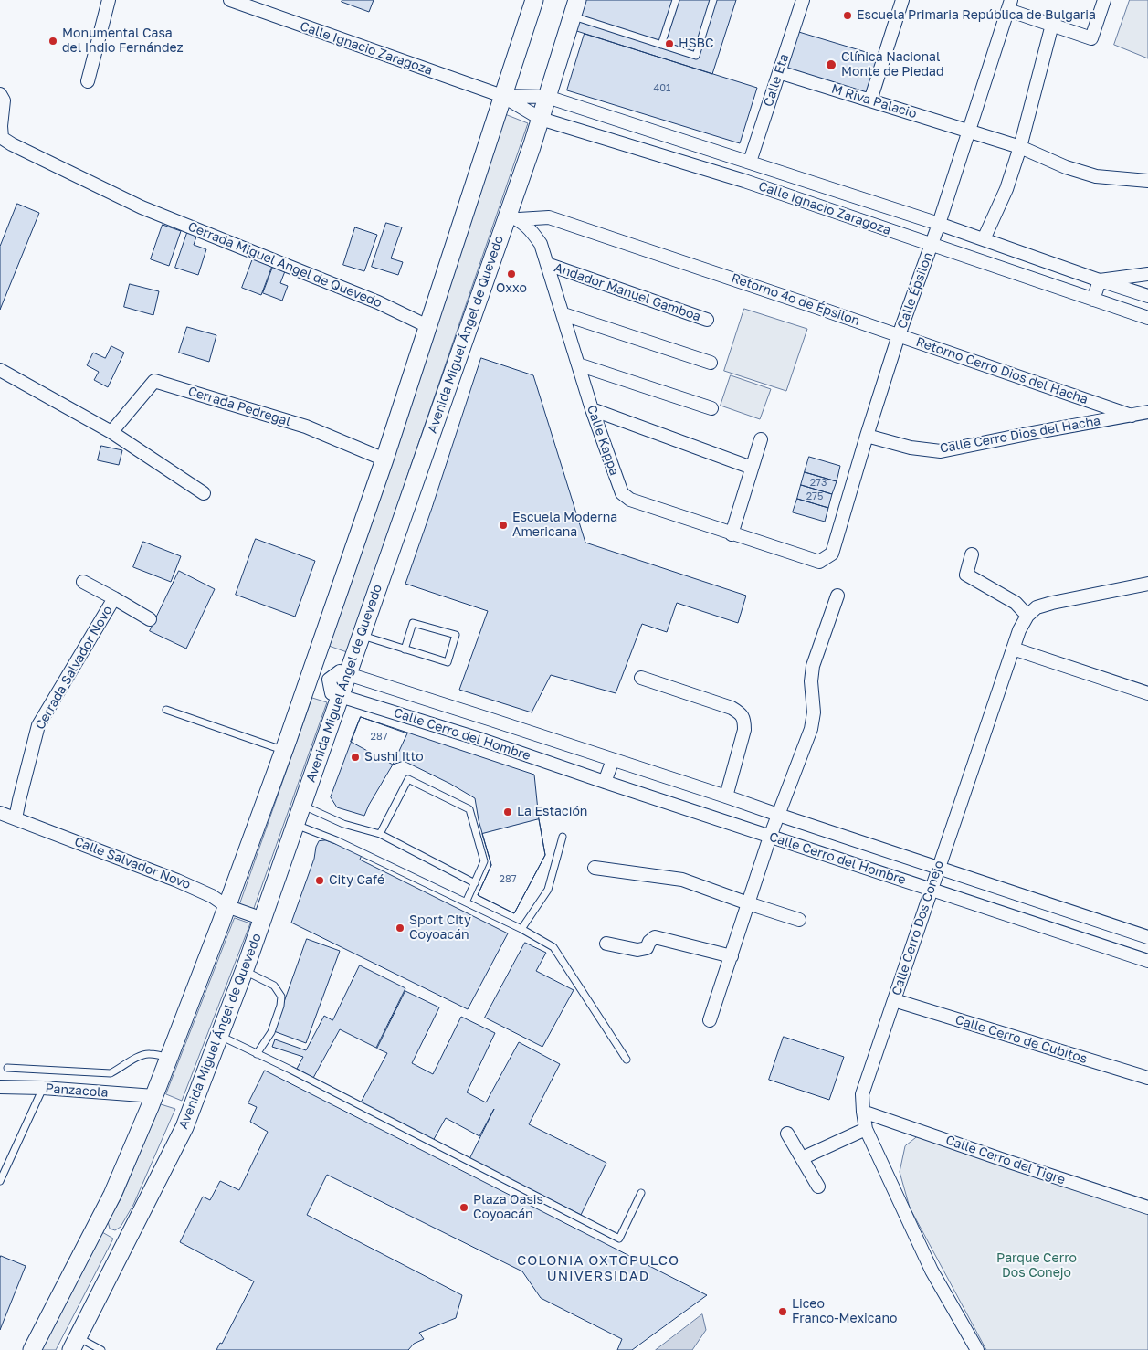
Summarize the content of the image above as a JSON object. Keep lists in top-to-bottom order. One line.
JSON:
{"streets":{"main road":["Avenida Miguel Ángel de Quevedo"],"street":["Calle Ignacio Zaragoza","Calle Eta","M Riva Palacio","Cerrada Miguel Ángel de Quevedo","Calle Épsilon","Andador Manuel Gamboa","Retorno 4o de Épsilon","Retorno Cerro Dios del Hacha","Cerrada Pedregal","Calle Cerro Dios del Hacha","Calle Kappa","Cerrada Salvador Novo","Calle Cerro del Hombre","Calle Salvador Novo","Calle Cerro Dos Conejo","Calle Cerro de Cubitos","Panzacola","Calle Cerro del Tigre"]},"crossings":[["Calle Ignacio Zaragoza","Calle Eta"],["Calle Ignacio Zaragoza","Calle Épsilon"],["Calle Ignacio Zaragoza","Avenida Miguel Ángel de Quevedo"],["Calle Eta","M Riva Palacio"],["M Riva Palacio","Calle Épsilon"],["Calle Épsilon","Retorno 4o de Épsilon"],["Calle Épsilon","Retorno Cerro Dios del Hacha"],["Calle Épsilon","Calle Cerro Dios del Hacha"],["Calle Épsilon","Calle Kappa"],["Andador Manuel Gamboa","Calle Kappa"],["Retorno 4o de Épsilon","Avenida Miguel Ángel de Quevedo"],["Retorno 4o de Épsilon","Retorno Cerro Dios del Hacha"],["Retorno 4o de Épsilon","Calle Kappa"],["Avenida Miguel Ángel de Quevedo","Calle Kappa"],["Avenida Miguel Ángel de Quevedo","Calle Cerro del Hombre"],["Avenida Miguel Ángel de Quevedo","Calle Salvador Novo"],["Retorno Cerro Dios del Hacha","Calle Cerro Dios del Hacha"],["Cerrada Salvador Novo","Calle Salvador Novo"],["Calle Cerro del Hombre","Calle Cerro Dos Conejo"],["Calle Cerro Dos Conejo","Calle Cerro de Cubitos"],["Calle Cerro Dos Conejo","Calle Cerro del Tigre"]],"districts":["COLONIA OXTOPULCO UNIVERSIDAD"],"parks":["Parque Cerro Dos Conejo"],"places":["Escuela Primaria República de Bulgaria","Monumental Casa del Indio Fernández","HSBC","Clínica Nacional Monte de Piedad","Oxxo","Escuela Moderna Americana","Sushi Itto","La Estación","City Café","Sport City Coyoacán","Plaza Oasis Coyoacán","Liceo Franco-Mexicano"],"house_numbers":["401","273","275","287","287"]}
